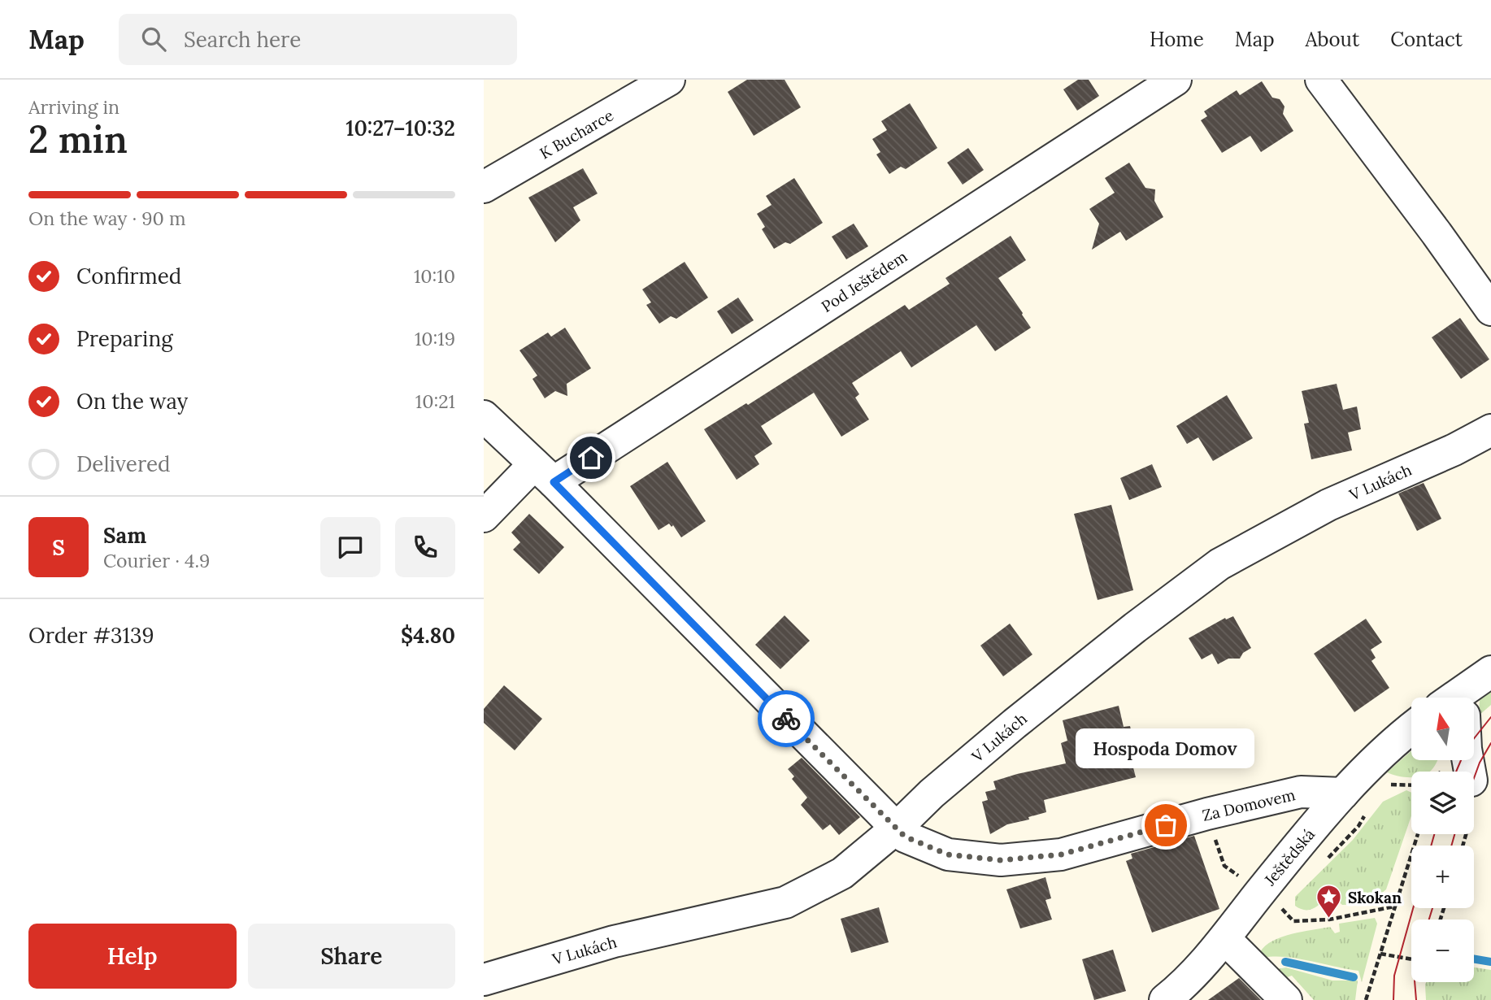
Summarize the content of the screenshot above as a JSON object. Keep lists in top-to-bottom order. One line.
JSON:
{"streets":{"street":["K Bucharce","Pod Ještědem","V Lukách","Za Domovem","Ještědská"]},"crossings":[["Pod Ještědem","Za Domovem"],["V Lukách","Za Domovem"],["Za Domovem","Ještědská"]],"places":{"other":["Hospoda Domov"],"place":["Skokan"]},"north":"top","page":{"header":"Map","search":"Search here","nav":["Home","Map","About","Contact"],"heading":["2 min","Arriving in","10:27–10:32"],"panel":["Sam","Courier · 4.9","Order #3139","$4.80"],"bar":"On the way · 90 m","list":[["Confirmed","10:10"],["Preparing","10:19"],["On the way","10:21"],"Delivered"],"round":"S","map_buttons":["+","−"],"bubble":"Hospoda Domov","buttons":["Help","Share"]}}
